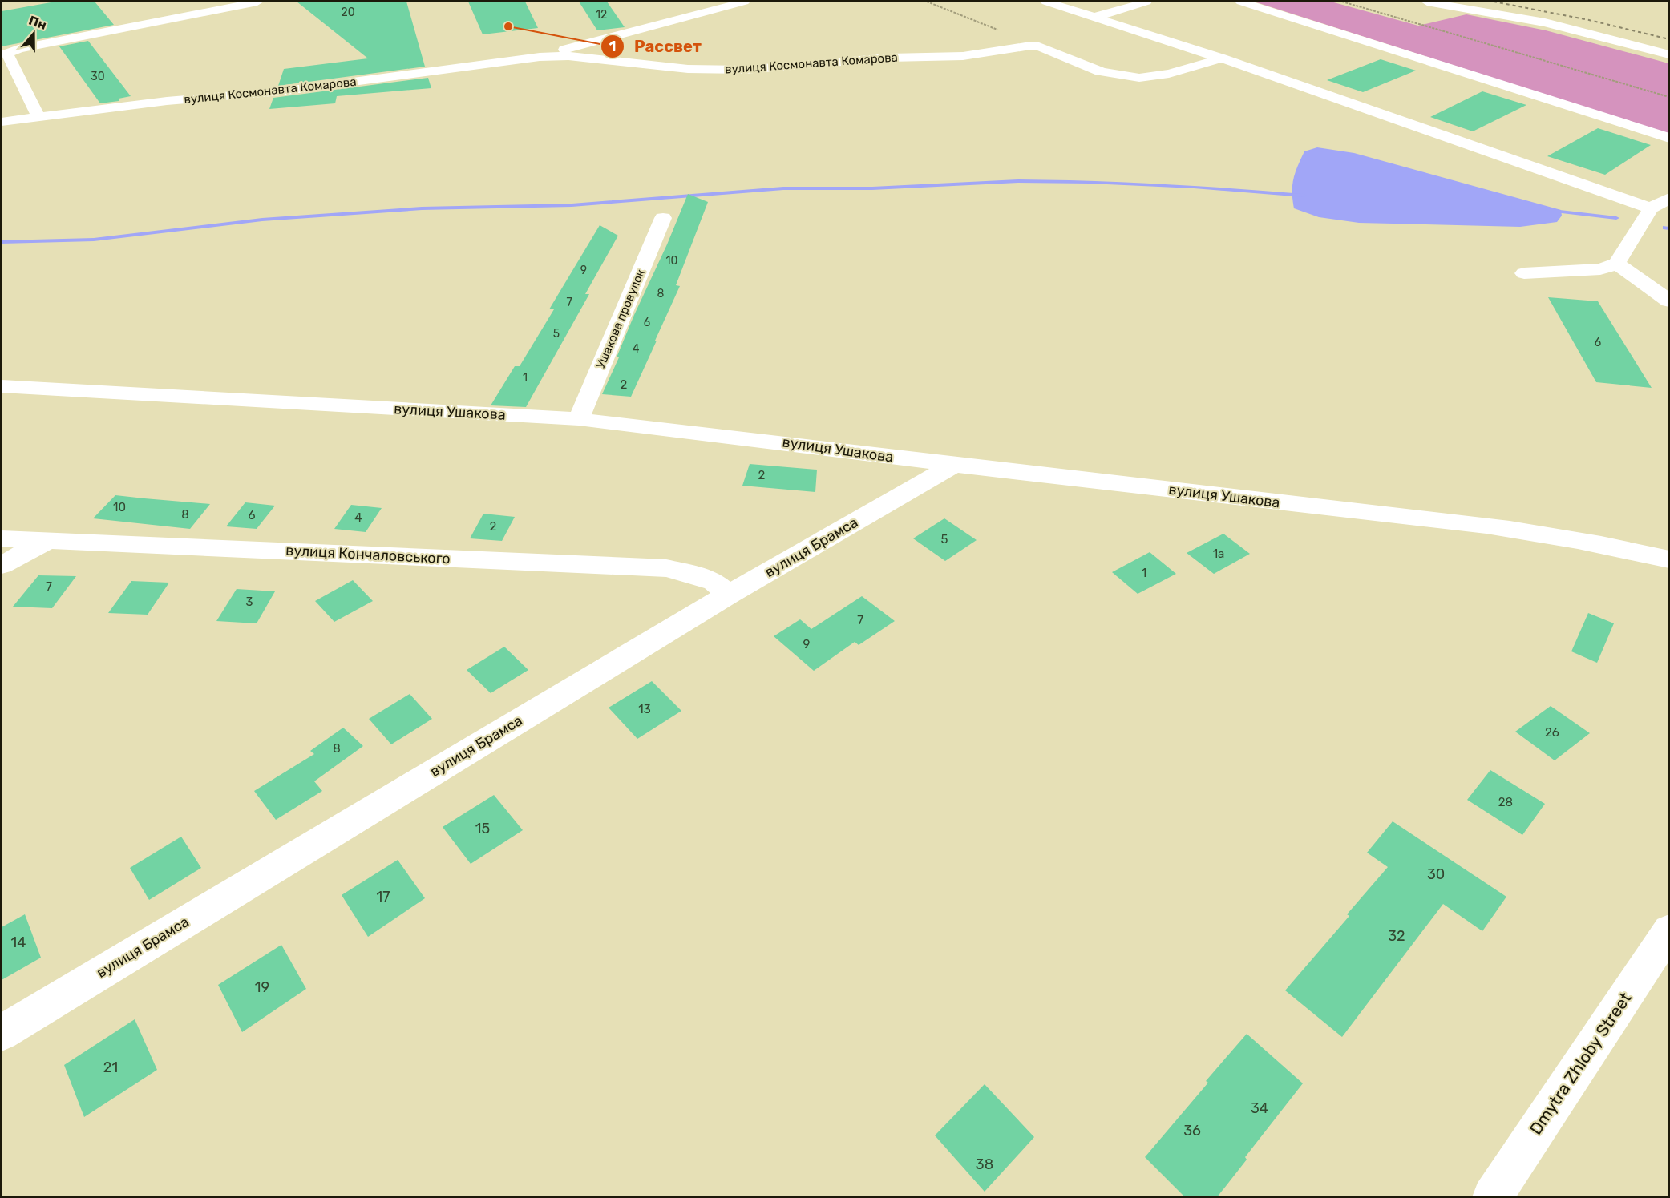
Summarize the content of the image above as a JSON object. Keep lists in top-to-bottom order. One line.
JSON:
{"streets":{"street":["вулиця Космонавта Комарова","Ушакова провулок","вулиця Ушакова","вулиця Брамса","вулиця Кончаловського","Dmytra Zhloby Street"]},"crossings":[["Ушакова провулок","вулиця Ушакова"],["вулиця Ушакова","вулиця Брамса"],["вулиця Брамса","вулиця Кончаловського"]],"places":["Рассвет"],"house_numbers":["20","12","30","10","9","8","7","6","5","6","4","1","2","2","10","8","6","4","2","5","1а","1","7","3","7","9","13","26","8","28","15","30","17","32","14","19","21","34","36","38"],"north":"top"}
